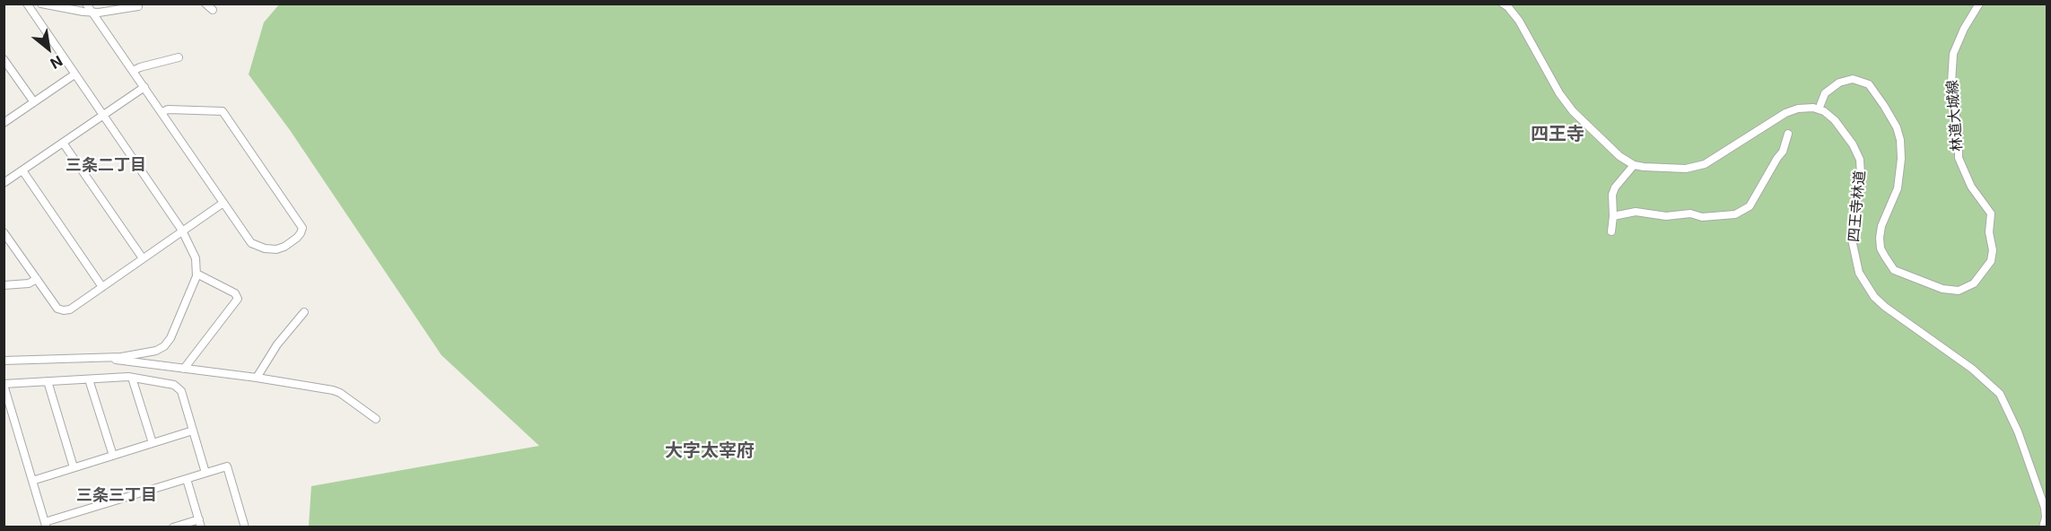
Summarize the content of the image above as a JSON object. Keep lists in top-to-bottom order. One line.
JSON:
{"streets":{"street":["林道大城線","四王寺林道"]},"crossings":[["林道大城線","四王寺林道"]],"districts":["四王寺","三条二丁目","大字太宰府","三条三丁目"],"north":"bottom right"}
